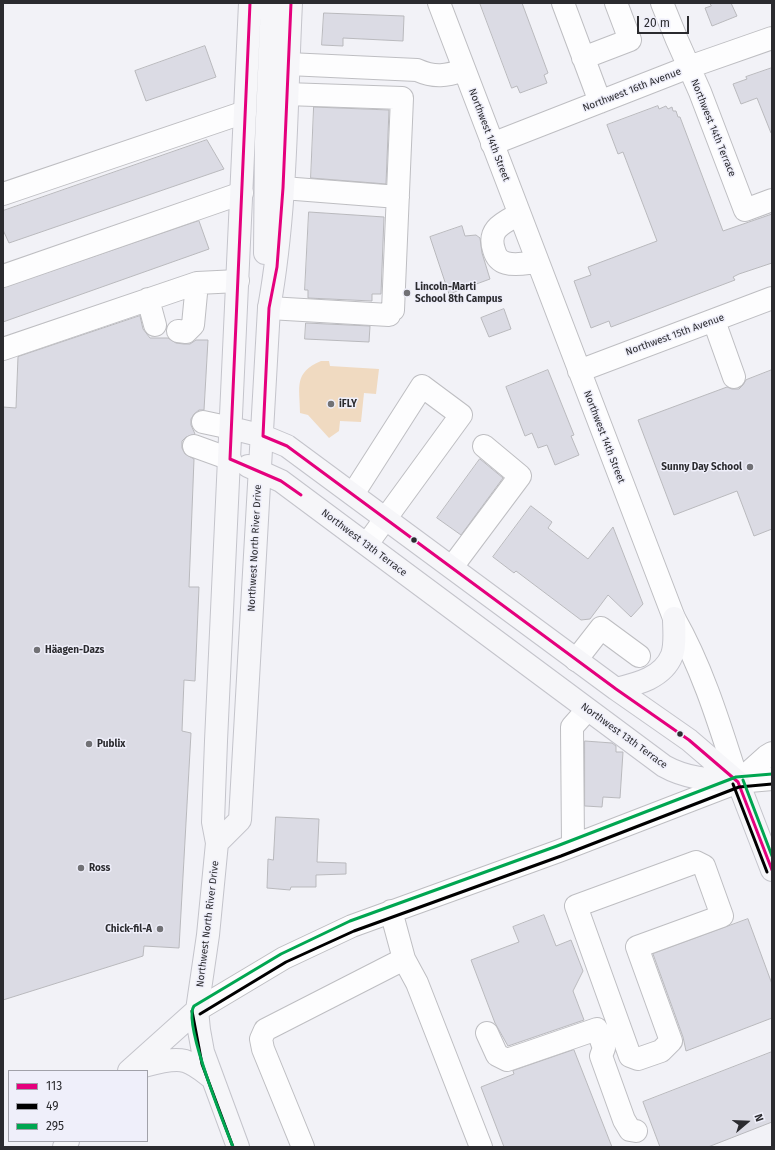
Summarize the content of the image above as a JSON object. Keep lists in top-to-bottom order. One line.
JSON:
{"streets":{"main road":["Northwest 14th Street","Northwest 13th Terrace","Northwest North River Drive"],"street":["Northwest 16th Avenue","Northwest 14th Terrace","Northwest 15th Avenue"]},"crossings":[["Northwest 16th Avenue","Northwest 14th Terrace"],["Northwest 16th Avenue","Northwest 14th Street"],["Northwest 14th Street","Northwest 15th Avenue"],["Northwest 14th Street","Northwest 13th Terrace"],["Northwest 13th Terrace","Northwest North River Drive"]],"places":["Lincoln-Marti School 8th Campus","iFLY","Sunny Day School","Häagen-Dazs","Publix","Ross","Chick-fil-A"],"lines":["transit line 113","transit line 295","transit line 49"],"legend":["113","49","295"],"scale_bar":"20 m","north":"right"}
